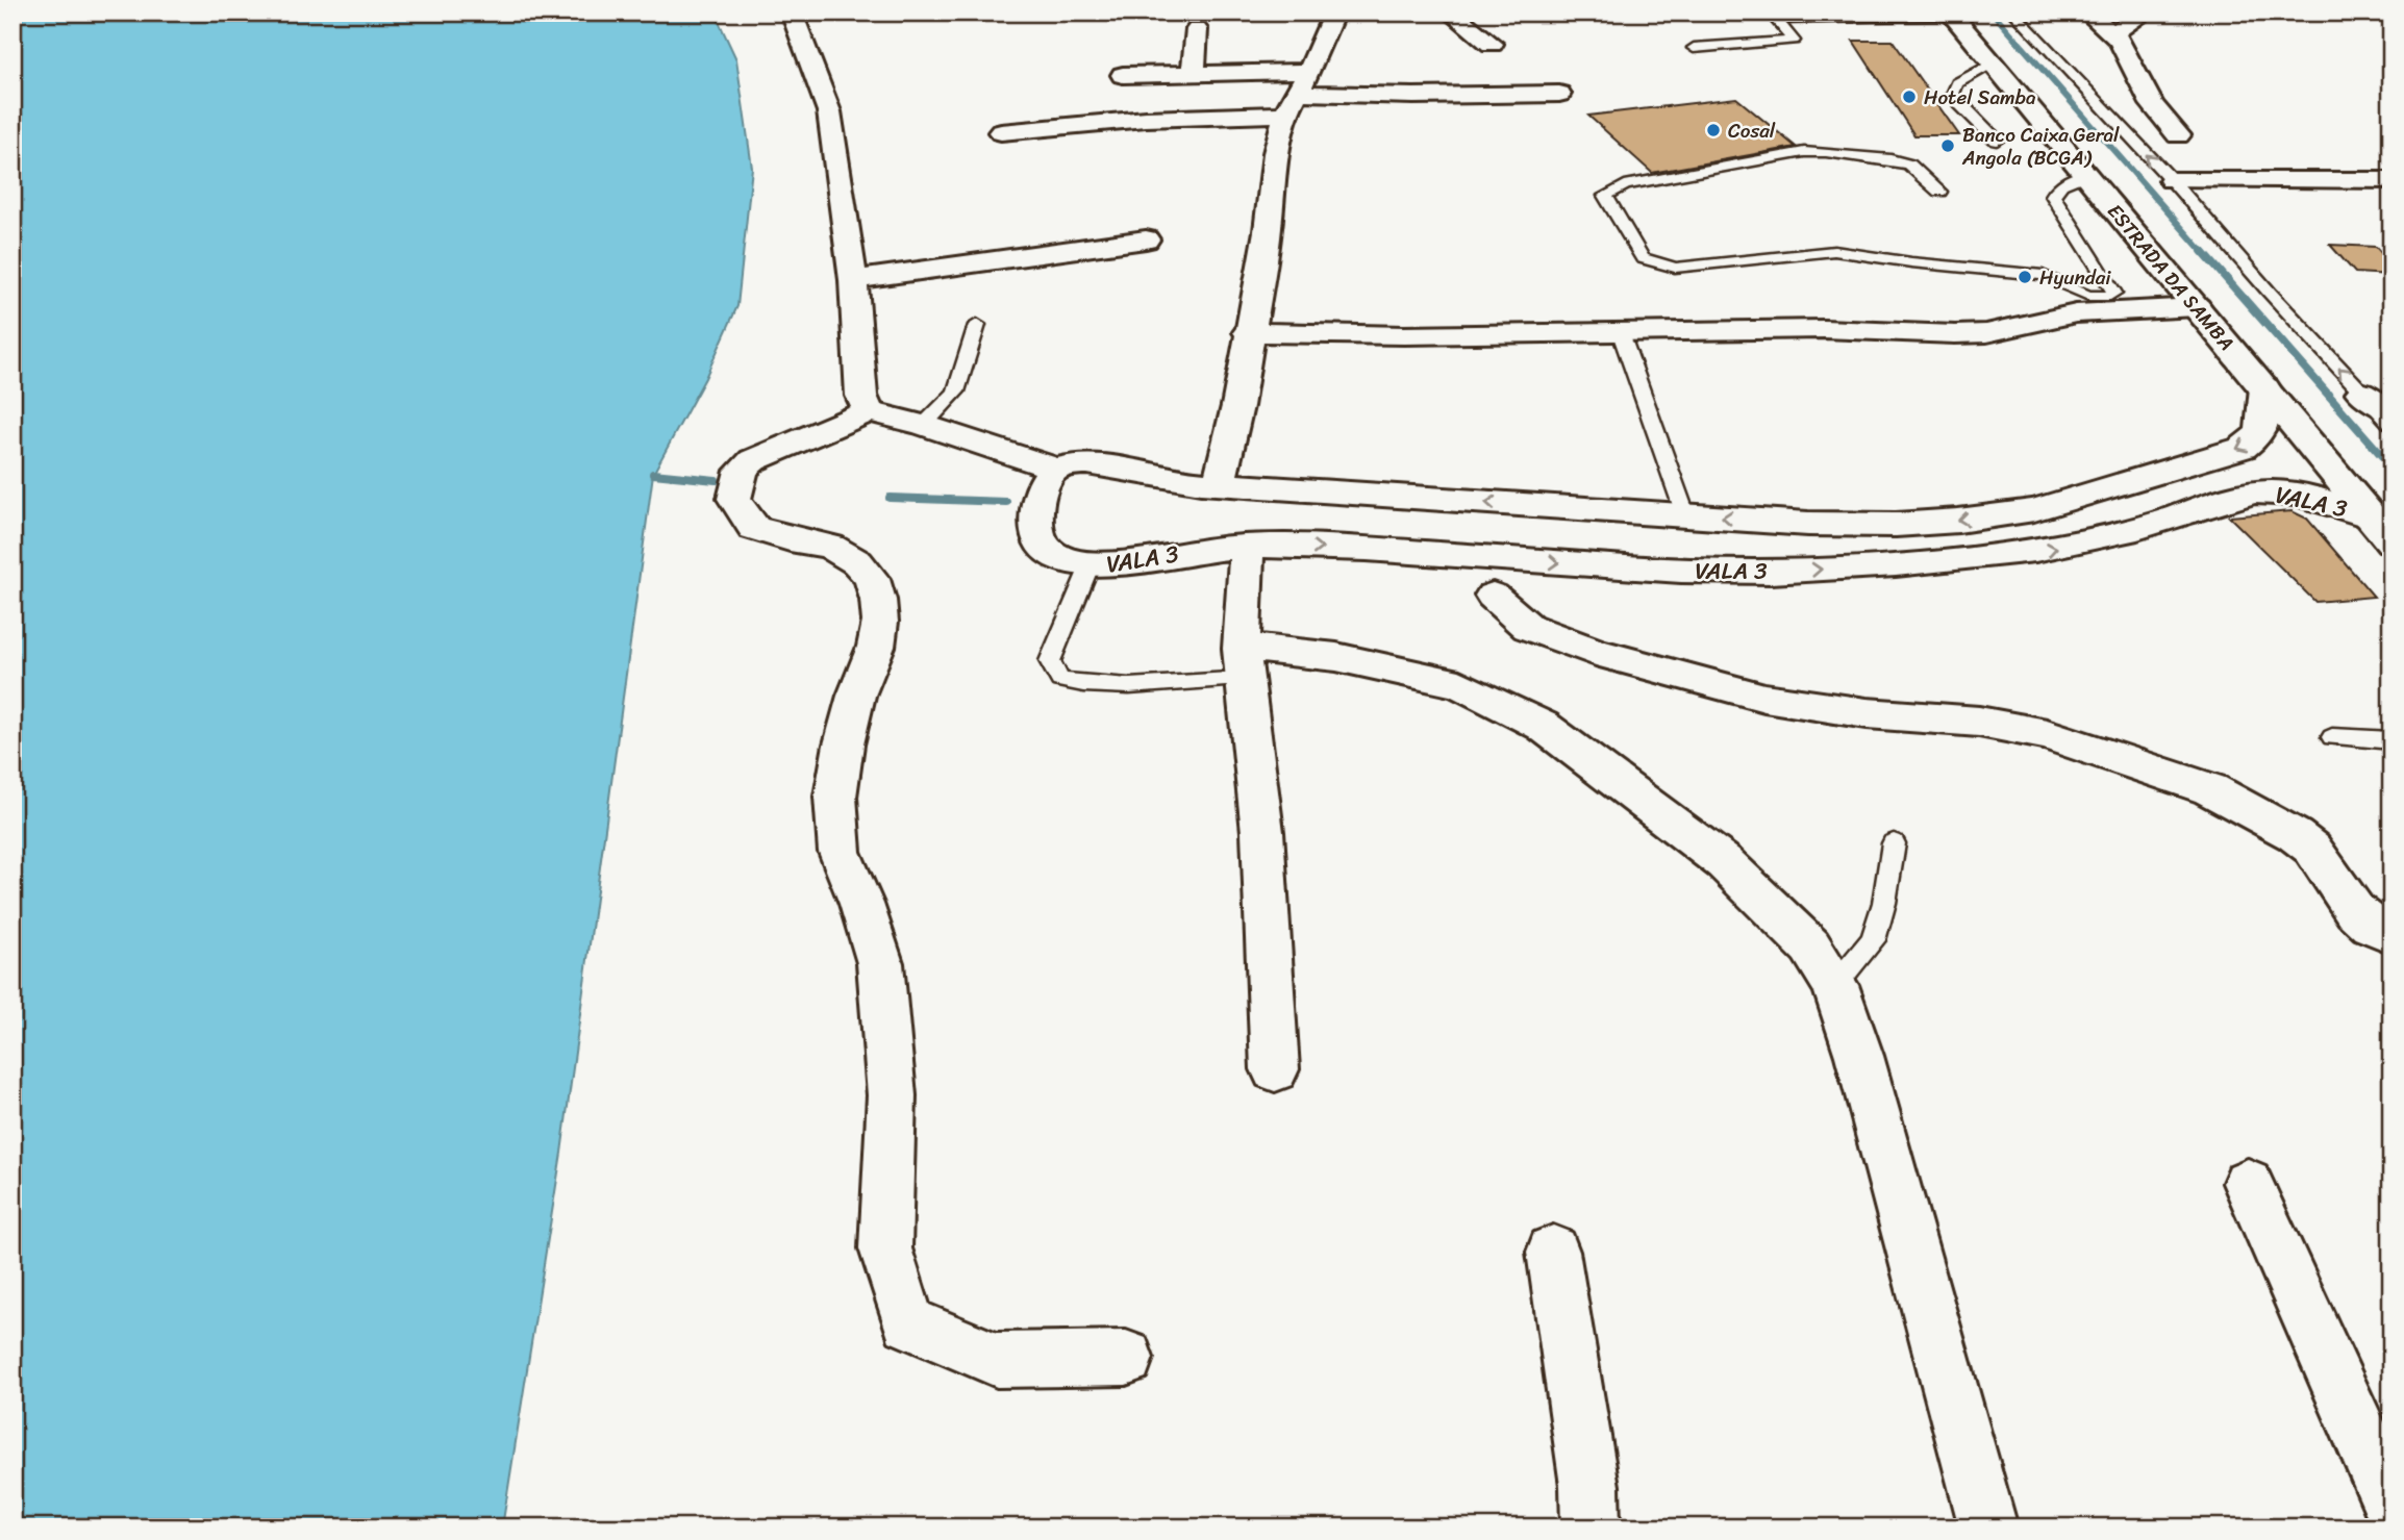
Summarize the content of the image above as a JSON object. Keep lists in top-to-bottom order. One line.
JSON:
{"streets":{"street":["ESTRADA DA SAMBA","VALA 3"]},"crossings":[["ESTRADA DA SAMBA","VALA 3"]],"places":["Hotel Samba","Cosal","Banco Caixa Geral Angola (BCGA)","Hyundai"]}
